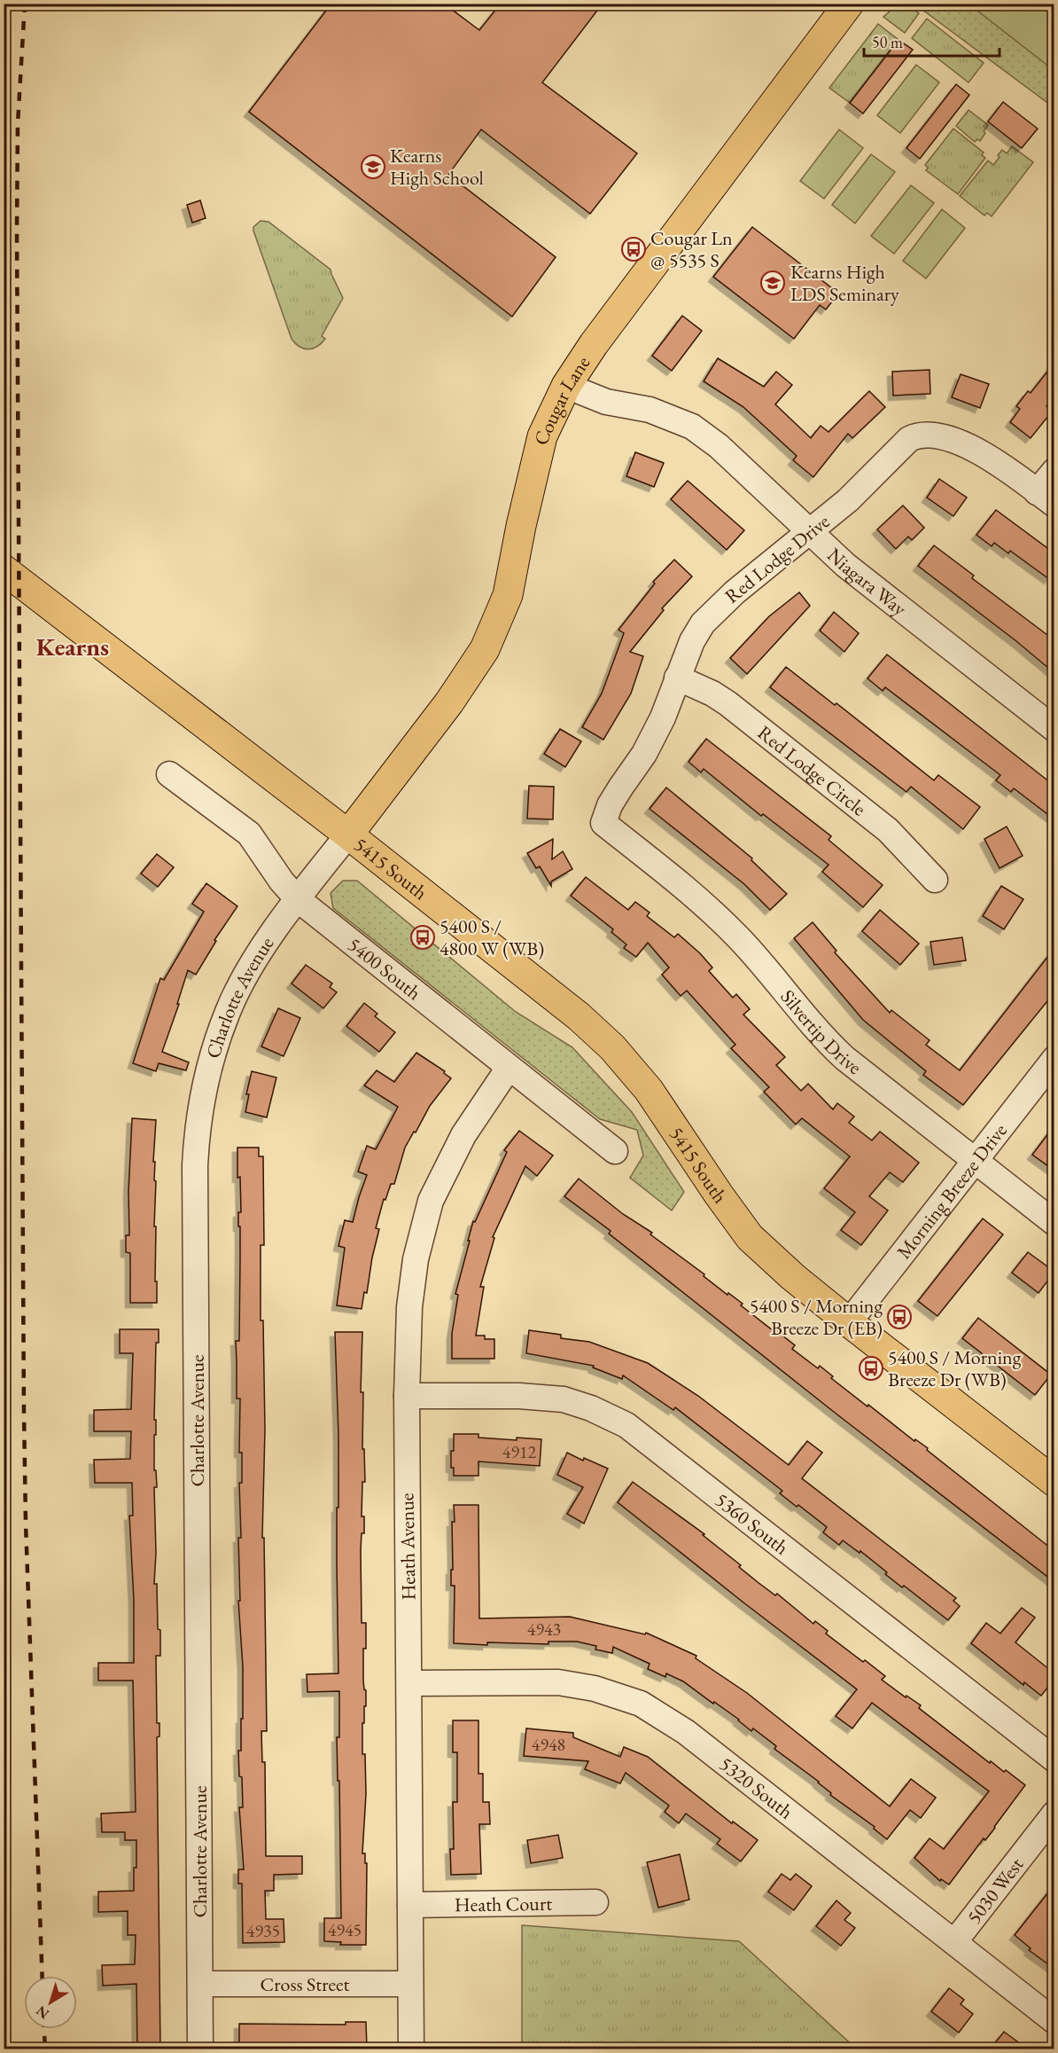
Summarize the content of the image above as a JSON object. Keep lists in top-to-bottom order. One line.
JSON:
{"streets":{"main road":["Cougar Lane","5415 South"],"street":["Red Lodge Drive","Niagara Way","Red Lodge Circle","5400 South","Charlotte Avenue","Silvertip Drive","Morning Breeze Drive","5360 South","Heath Avenue","5320 South","5030 West","Heath Court","Cross Street"]},"crossings":[["Cougar Lane","Niagara Way"],["Cougar Lane","5415 South"],["Cougar Lane","Charlotte Avenue"],["Red Lodge Drive","Niagara Way"],["Red Lodge Drive","Red Lodge Circle"],["Red Lodge Drive","Silvertip Drive"],["5415 South","Charlotte Avenue"],["5415 South","Morning Breeze Drive"],["5400 South","Charlotte Avenue"],["5400 South","Heath Avenue"],["Charlotte Avenue","Cross Street"],["Silvertip Drive","Morning Breeze Drive"],["5360 South","Heath Avenue"],["Heath Avenue","5320 South"],["Heath Avenue","Heath Court"],["Heath Avenue","Cross Street"],["5320 South","5030 West"]],"districts":["Kearns"],"places":{"school or university":["Kearns High School","Kearns High LDS Seminary"],"bus stop":["Cougar Ln @ 5535 S","5400 S / 4800 W (WB)","5400 S / Morning Breeze Dr (EB)","5400 S / Morning Breeze Dr (WB)"]},"house_numbers":["4912","4943","4948","4945","4935"],"scale_bar":"50 m","north":"bottom left"}
